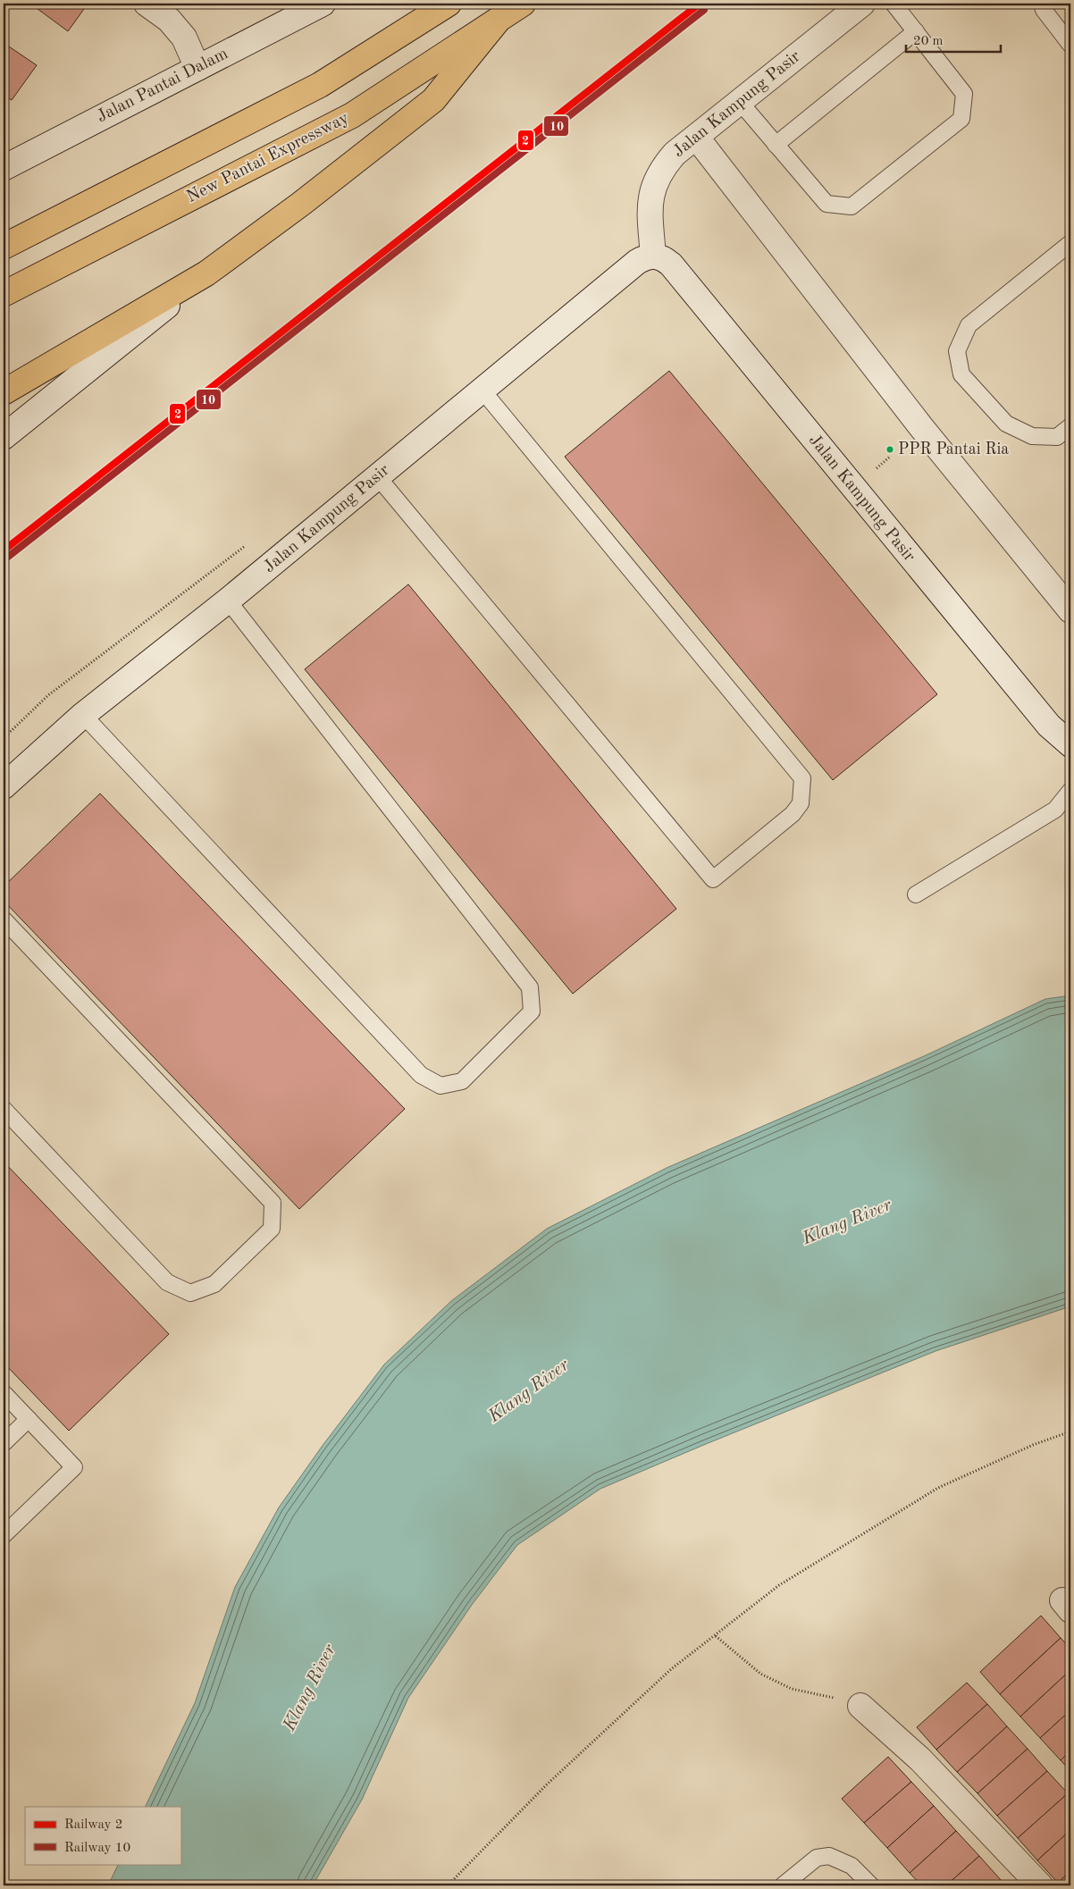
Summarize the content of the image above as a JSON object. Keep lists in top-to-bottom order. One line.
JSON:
{"streets":{"highway":["New Pantai Expressway"],"street":["Jalan Pantai Dalam","Jalan Kampung Pasir"]},"water":["Klang River"],"places":["PPR Pantai Ria"],"lines":["rail line 2","rail line 10"],"legend":["Railway 2","Railway 10"],"scale_bar":"20 m"}
